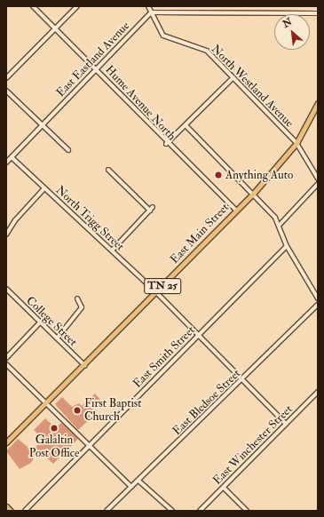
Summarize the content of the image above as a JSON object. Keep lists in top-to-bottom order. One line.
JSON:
{"streets":{"main road":["East Main Street","TN 25"],"street":["East Eastland Avenue","North Westland Avenue","Hume Avenue North","North Trigg Street","College Street","East Smith Street","East Bledsoe Street","East Winchester Street"]},"crossings":[["East Eastland Avenue","North Westland Avenue"],["East Eastland Avenue","Hume Avenue North"],["East Eastland Avenue","North Trigg Street"],["North Westland Avenue","East Main Street"],["Hume Avenue North","East Main Street"],["North Trigg Street","East Main Street"],["North Trigg Street","East Smith Street"],["North Trigg Street","East Bledsoe Street"],["North Trigg Street","East Winchester Street"],["East Main Street","College Street"]],"places":["Anything Auto","First Baptist Church","Galaltin Post Office"],"north":"top left"}
